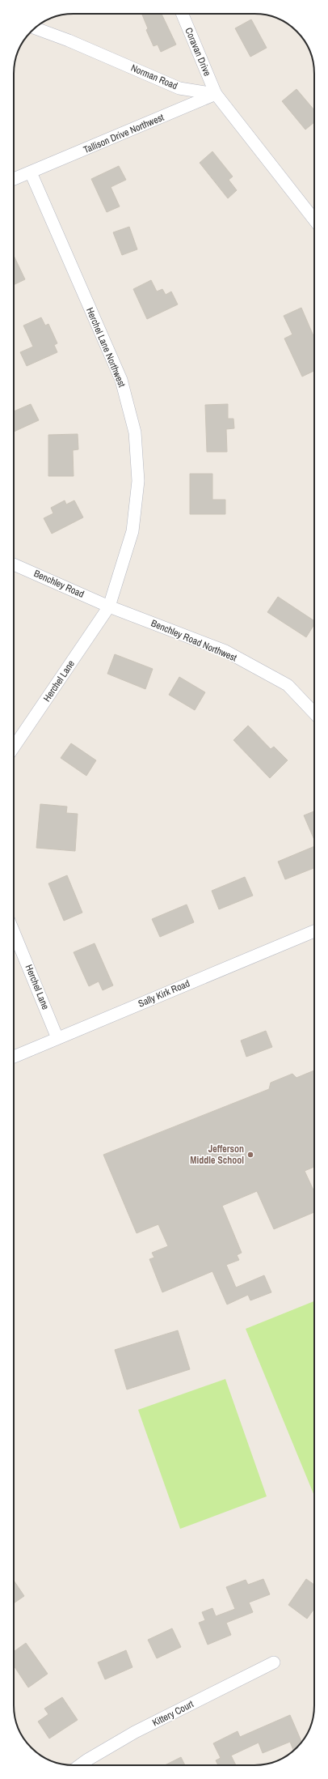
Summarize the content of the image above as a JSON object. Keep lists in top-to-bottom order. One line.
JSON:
{"streets":{"street":["Coravan Drive","Norman Road","Tallison Drive Northwest","Herchel Lane Northwest","Benchley Road","Benchley Road Northwest","Herchel Lane","Sally Kirk Road","Kittery Court"]},"crossings":[["Coravan Drive","Norman Road"],["Coravan Drive","Tallison Drive Northwest"],["Norman Road","Tallison Drive Northwest"],["Tallison Drive Northwest","Herchel Lane Northwest"],["Herchel Lane Northwest","Benchley Road"],["Herchel Lane Northwest","Benchley Road Northwest"],["Herchel Lane Northwest","Herchel Lane"],["Benchley Road","Benchley Road Northwest"],["Benchley Road","Herchel Lane"],["Benchley Road Northwest","Herchel Lane"],["Herchel Lane","Sally Kirk Road"]],"places":["Jefferson Middle School"]}
